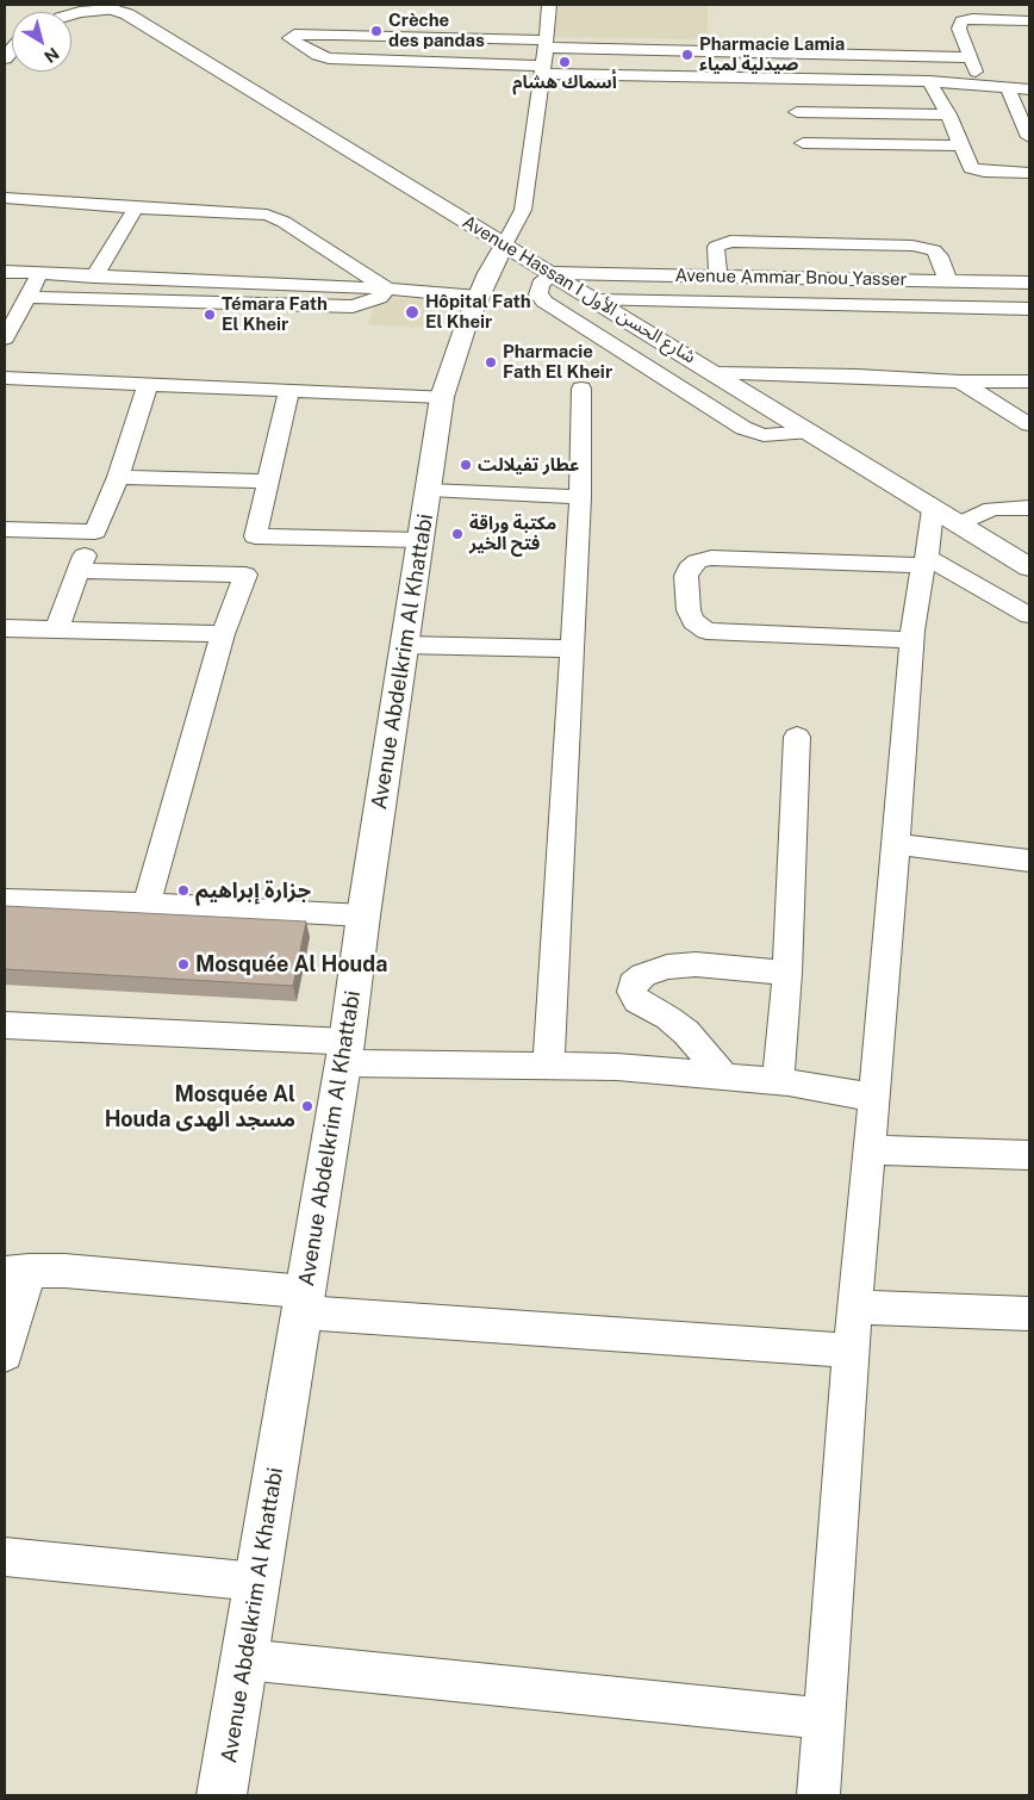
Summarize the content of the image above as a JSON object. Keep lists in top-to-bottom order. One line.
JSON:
{"streets":{"main road":["Avenue Hassan I شارع الحسن الأول","Avenue Abdelkrim Al Khattabi"],"street":["Avenue Ammar Bnou Yasser"]},"crossings":[["Avenue Ammar Bnou Yasser","Avenue Hassan I شارع الحسن الأول"],["Avenue Hassan I شارع الحسن الأول","Avenue Abdelkrim Al Khattabi"]],"places":["Crèche des pandas","Pharmacie Lamia صيدلية لمياء","أسماك هشام","Hôpital Fath El Kheir","Témara Fath El Kheir","Pharmacie Fath El Kheir","عطار تفيلالت","مكتبة وراقة فتح الخير","جزارة إبراهيم","Mosquée Al Houda","Mosquée Al Houda مسجد الهدى"],"north":"bottom right"}
